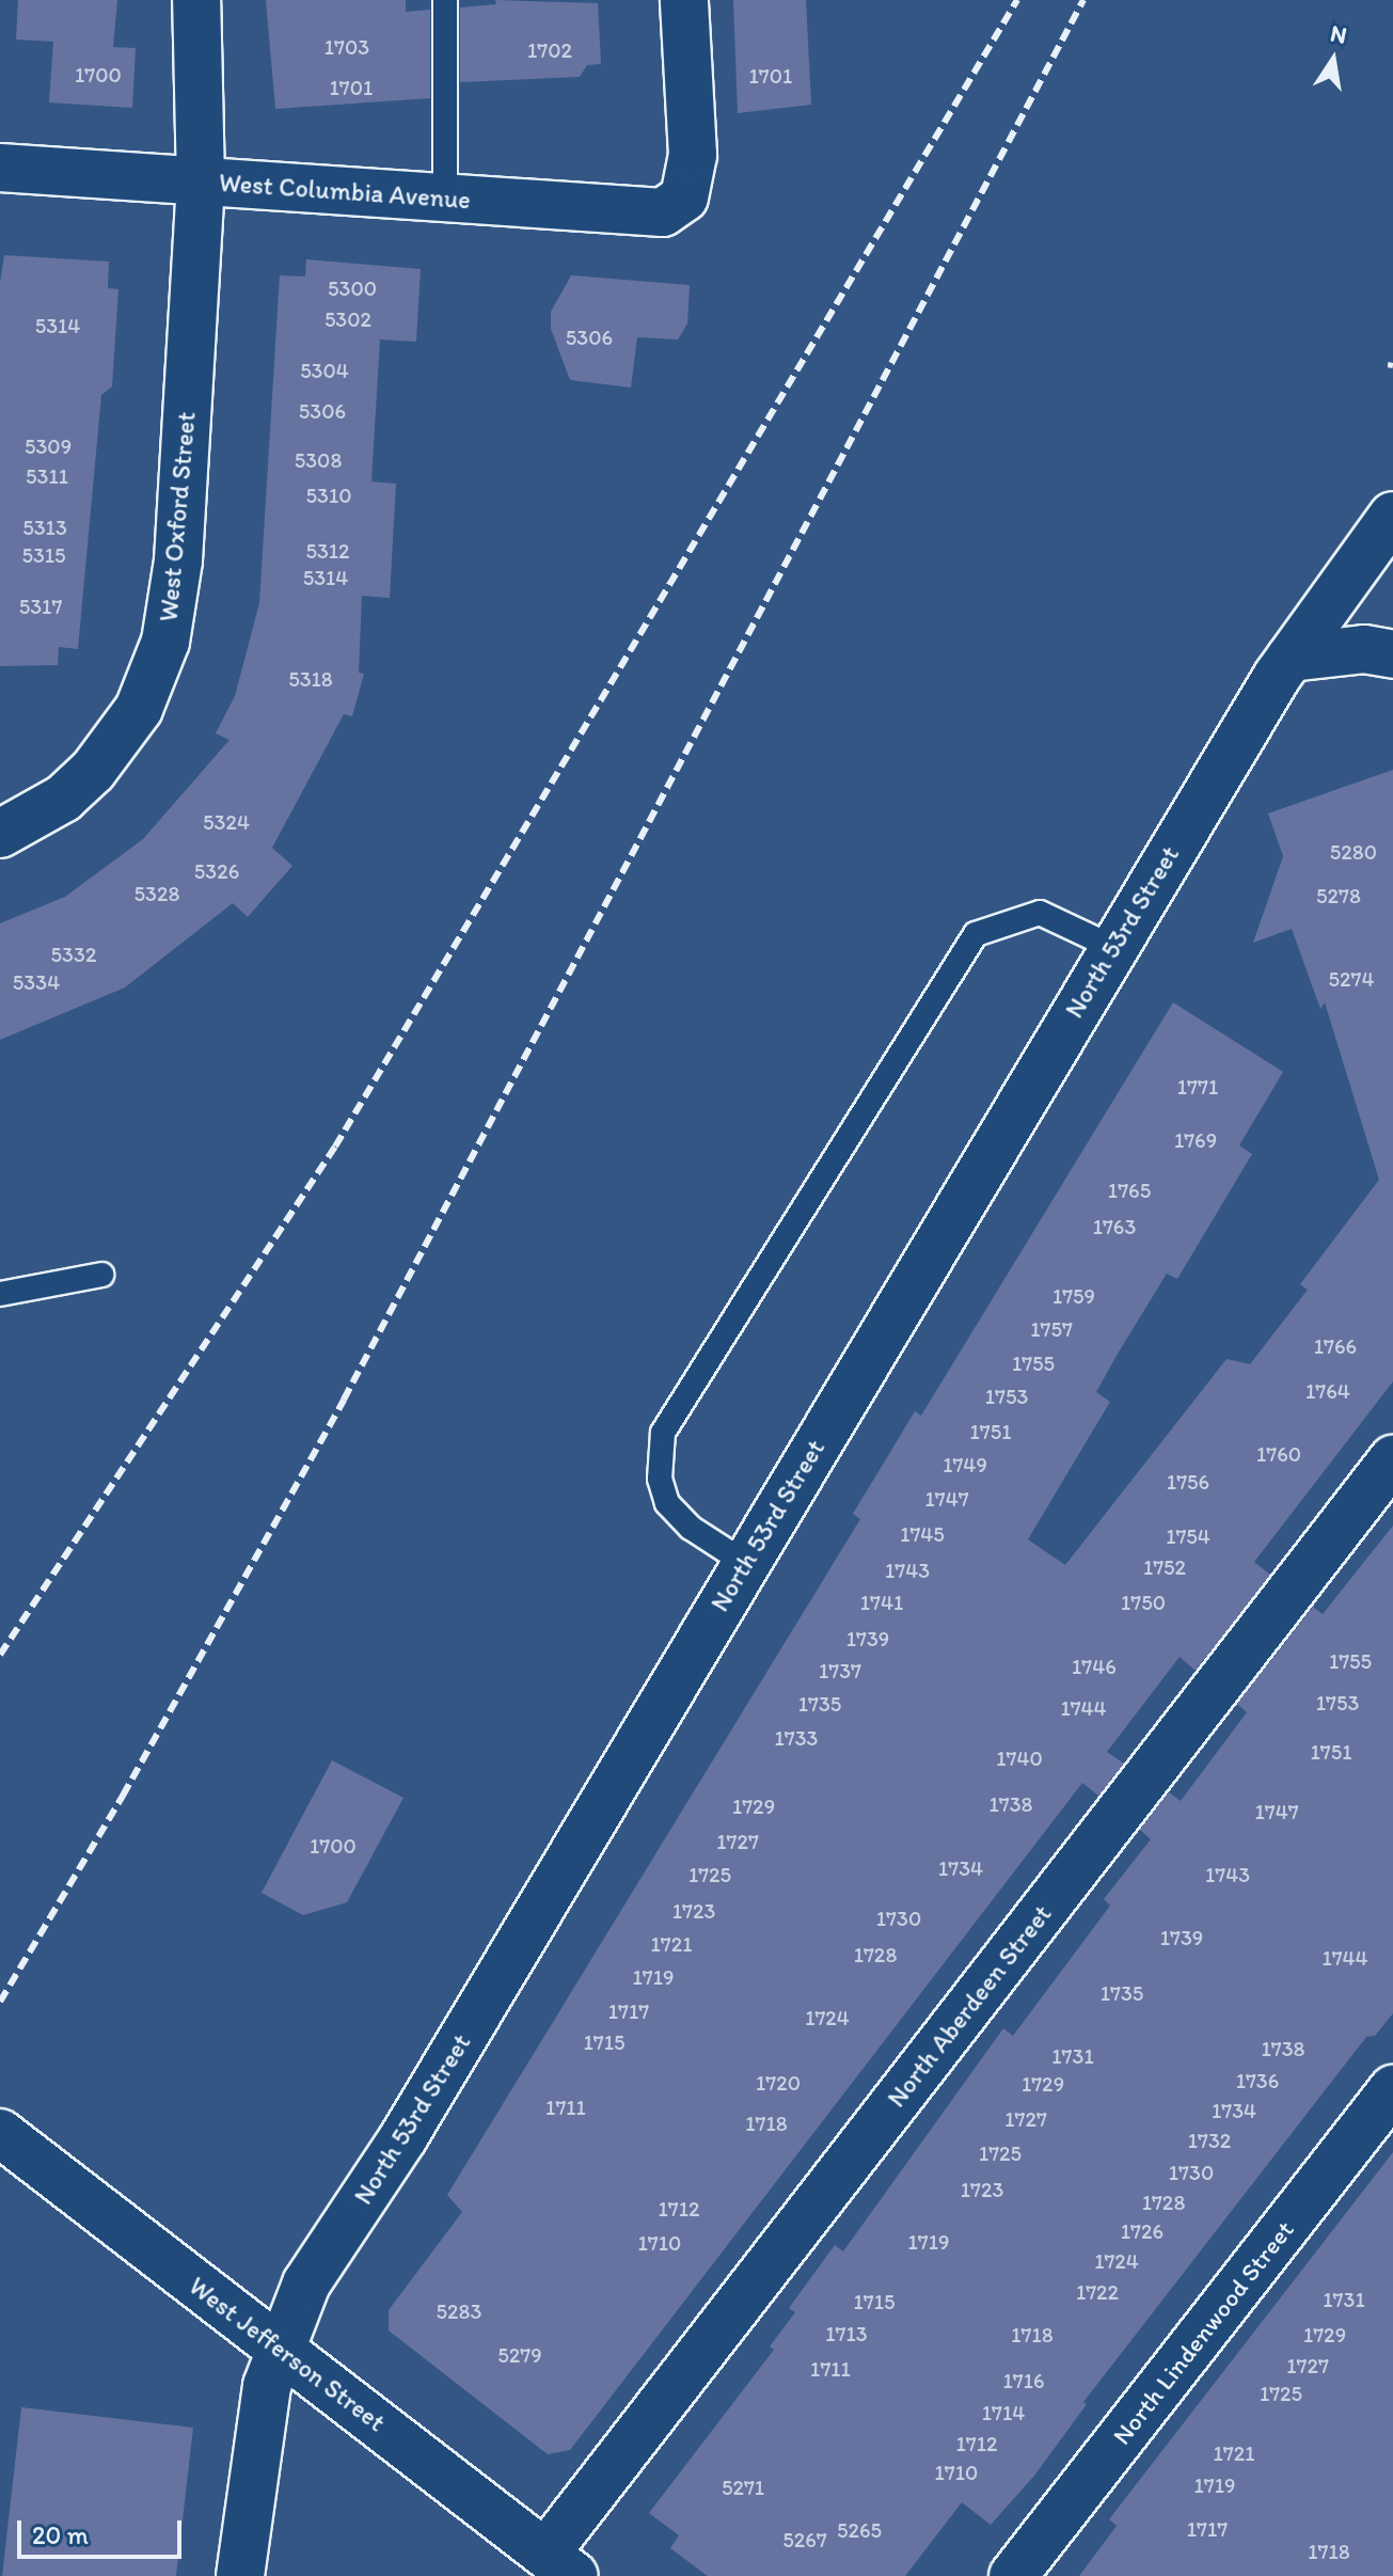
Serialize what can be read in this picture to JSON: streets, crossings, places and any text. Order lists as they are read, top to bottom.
{
  "streets": {
    "street": [
      "West Columbia Avenue",
      "West Oxford Street",
      "North 53rd Street",
      "North Aberdeen Street",
      "North Lindenwood Street",
      "West Jefferson Street"
    ]
  },
  "crossings": [
    ["West Columbia Avenue", "West Oxford Street"],
    ["North 53rd Street", "West Jefferson Street"],
    ["North Aberdeen Street", "West Jefferson Street"]
  ],
  "house_numbers": [
    "1703",
    "1702",
    "1700",
    "1701",
    "1701",
    "5300",
    "5302",
    "5314",
    "5306",
    "5304",
    "5306",
    "5309",
    "5308",
    "5311",
    "5310",
    "5313",
    "5312",
    "5315",
    "5314",
    "5317",
    "5318",
    "5324",
    "5280",
    "5326",
    "5328",
    "5278",
    "5332",
    "5274",
    "5334",
    "1771",
    "1769",
    "1765",
    "1763",
    "1759",
    "1757",
    "1766",
    "1755",
    "1764",
    "1753",
    "1751",
    "1760",
    "1749",
    "1756",
    "1747",
    "1745",
    "1754",
    "1752",
    "1743",
    "1741",
    "1750",
    "1739",
    "1755",
    "1746",
    "1737",
    "1753",
    "1735",
    "1744",
    "1733",
    "1751",
    "1740",
    "1738",
    "1729",
    "1747",
    "1727",
    "1700",
    "1734",
    "1725",
    "1743",
    "1723",
    "1730",
    "1739",
    "1721",
    "1728",
    "1744",
    "1719",
    "1735",
    "1717",
    "1724",
    "1715",
    "1738",
    "1731",
    "1736",
    "1720",
    "1729",
    "1711",
    "1734",
    "1727",
    "1718",
    "1732",
    "1725",
    "1730",
    "1723",
    "1728",
    "1712",
    "1726",
    "1719",
    "1710",
    "1724",
    "1722",
    "1731",
    "1715",
    "5283",
    "1713",
    "1718",
    "1729",
    "5279",
    "1727",
    "1711",
    "1716",
    "1725",
    "1714",
    "1712",
    "1721",
    "1710",
    "1719",
    "5271",
    "1717",
    "5265",
    "5267",
    "1718"
  ],
  "scale_bar": "20 m",
  "north": "top"
}
